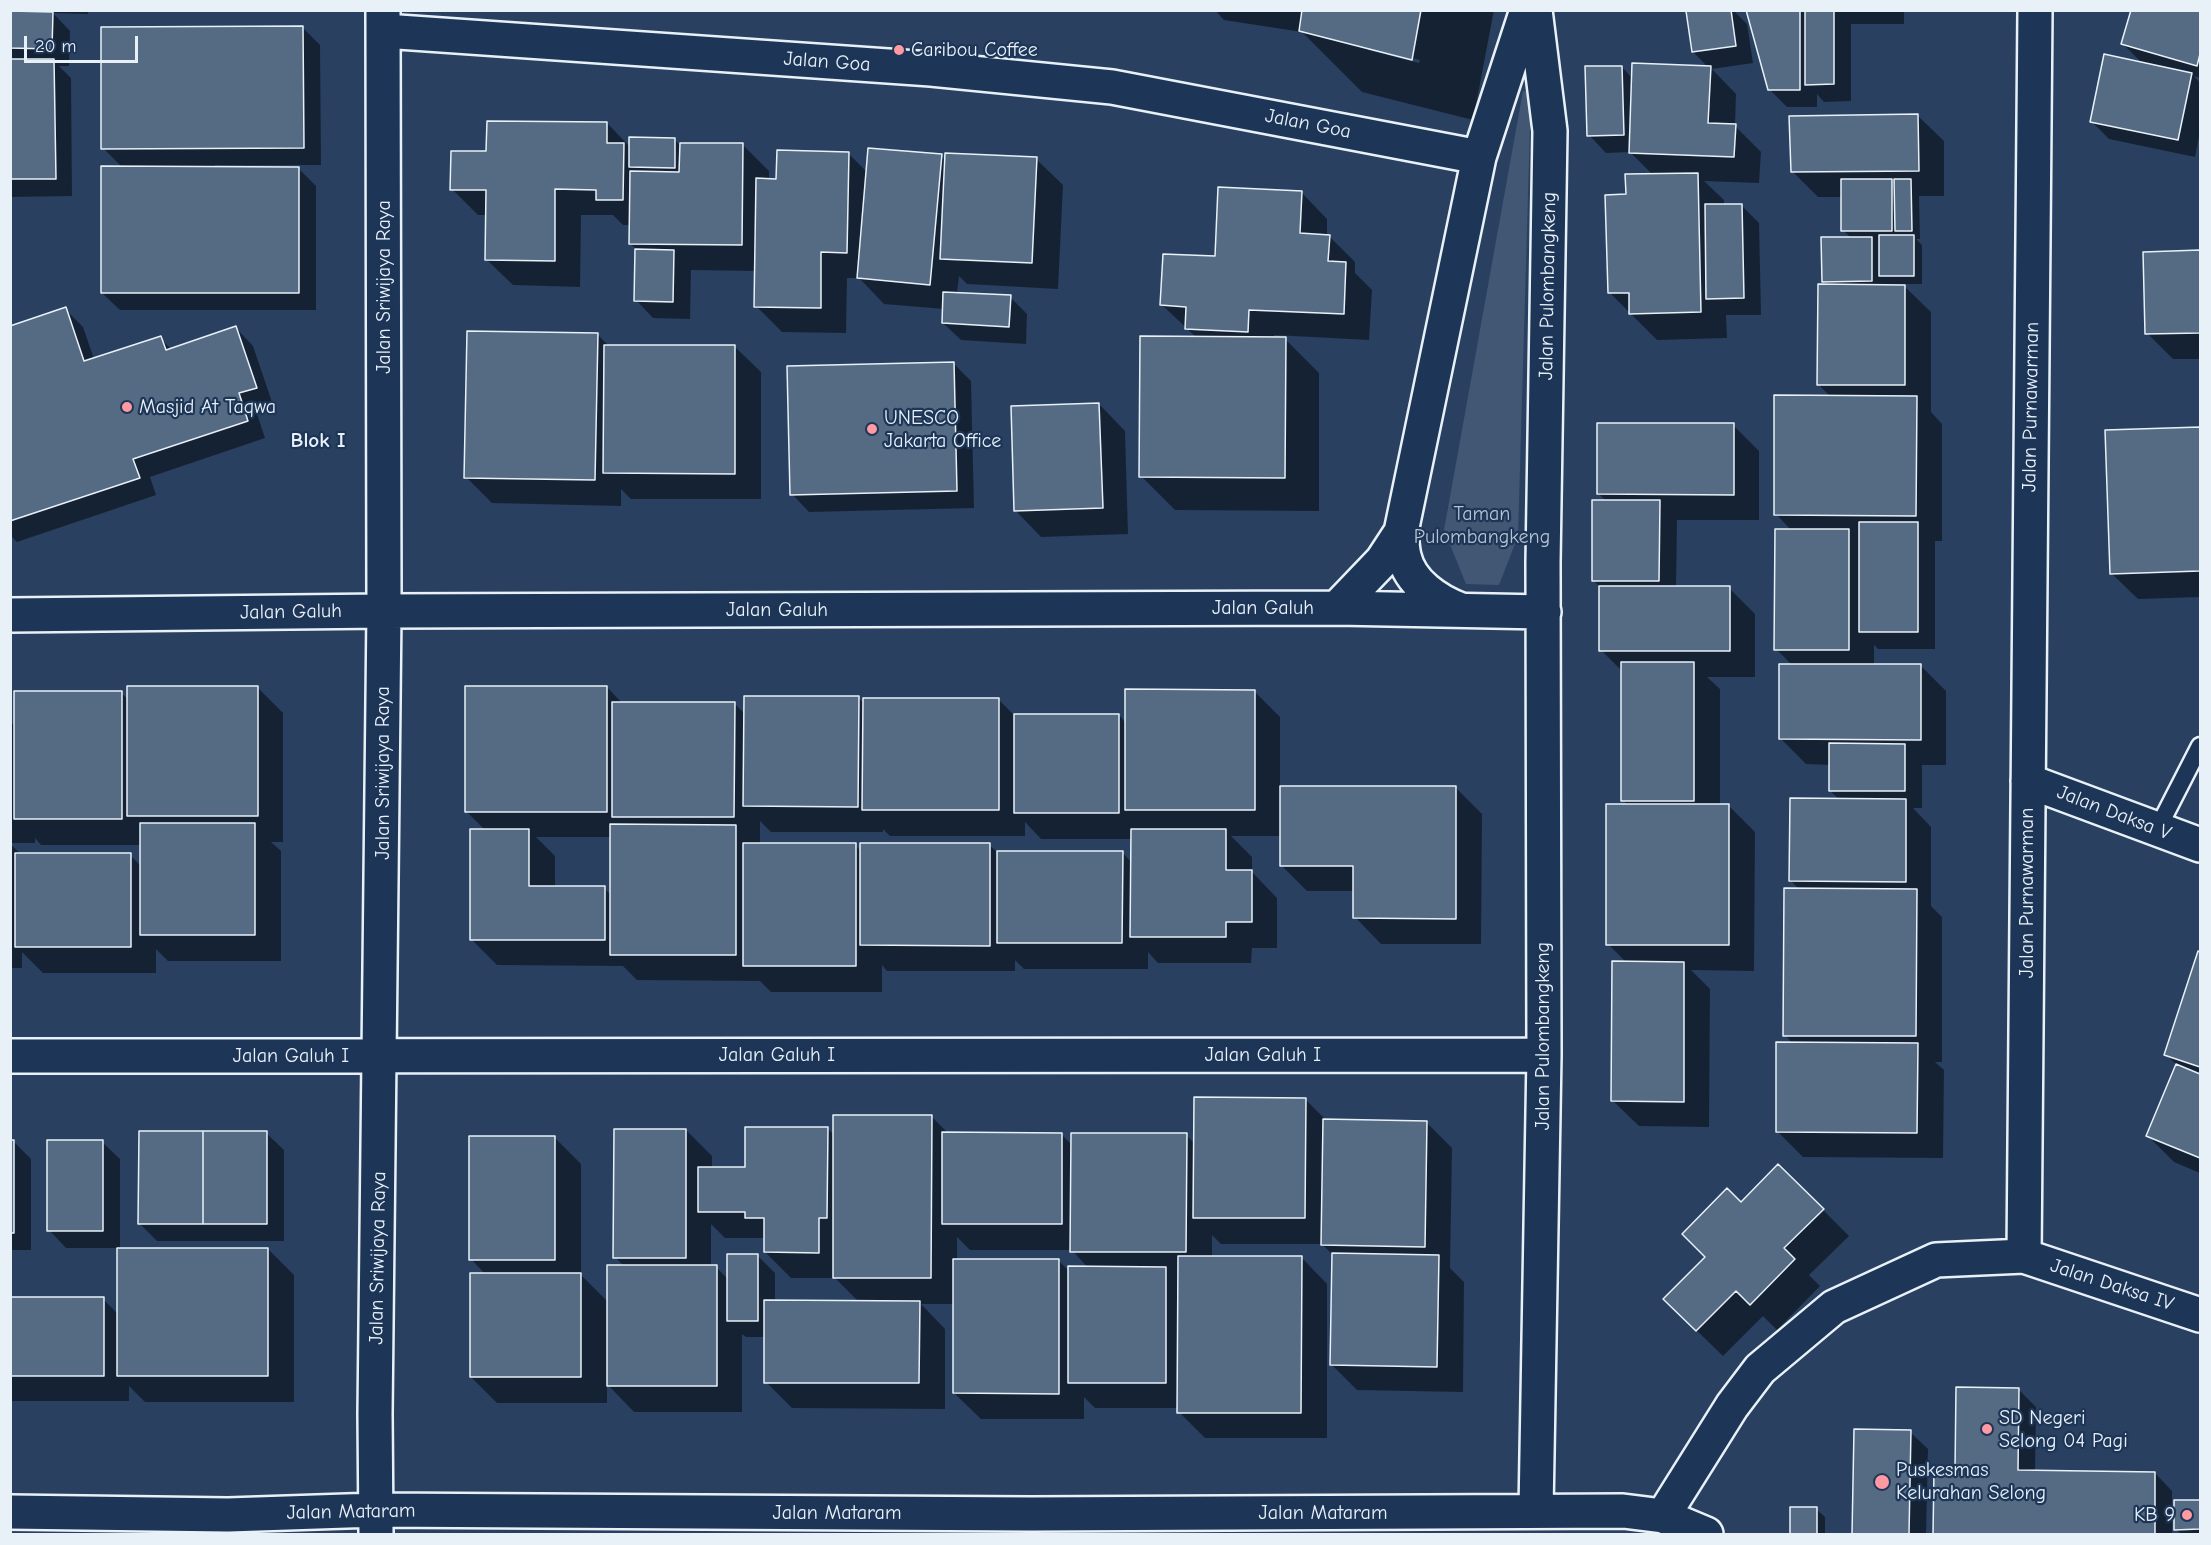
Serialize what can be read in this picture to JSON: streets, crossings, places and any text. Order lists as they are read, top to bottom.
{
  "streets": {
    "street": [
      "Jalan Goa",
      "Jalan Pulombangkeng",
      "Jalan Sriwijaya Raya",
      "Jalan Purnawarman",
      "Jalan Galuh",
      "Jalan Daksa V",
      "Jalan Galuh I",
      "Jalan Daksa IV",
      "Jalan Mataram"
    ]
  },
  "crossings": [
    ["Jalan Goa", "Jalan Sriwijaya Raya"],
    ["Jalan Pulombangkeng", "Jalan Galuh"],
    ["Jalan Pulombangkeng", "Jalan Galuh I"],
    ["Jalan Pulombangkeng", "Jalan Mataram"],
    ["Jalan Sriwijaya Raya", "Jalan Galuh"],
    ["Jalan Sriwijaya Raya", "Jalan Galuh I"],
    ["Jalan Sriwijaya Raya", "Jalan Mataram"],
    ["Jalan Purnawarman", "Jalan Daksa V"],
    ["Jalan Purnawarman", "Jalan Daksa IV"]
  ],
  "districts": ["Blok I"],
  "parks": ["Taman Pulombangkeng"],
  "places": [
    "Caribou Coffee",
    "Masjid At Taqwa",
    "UNESCO Jakarta Office",
    "SD Negeri Selong 04 Pagi",
    "Puskesmas Kelurahan Selong",
    "KB 9"
  ],
  "scale_bar": "20 m"
}
